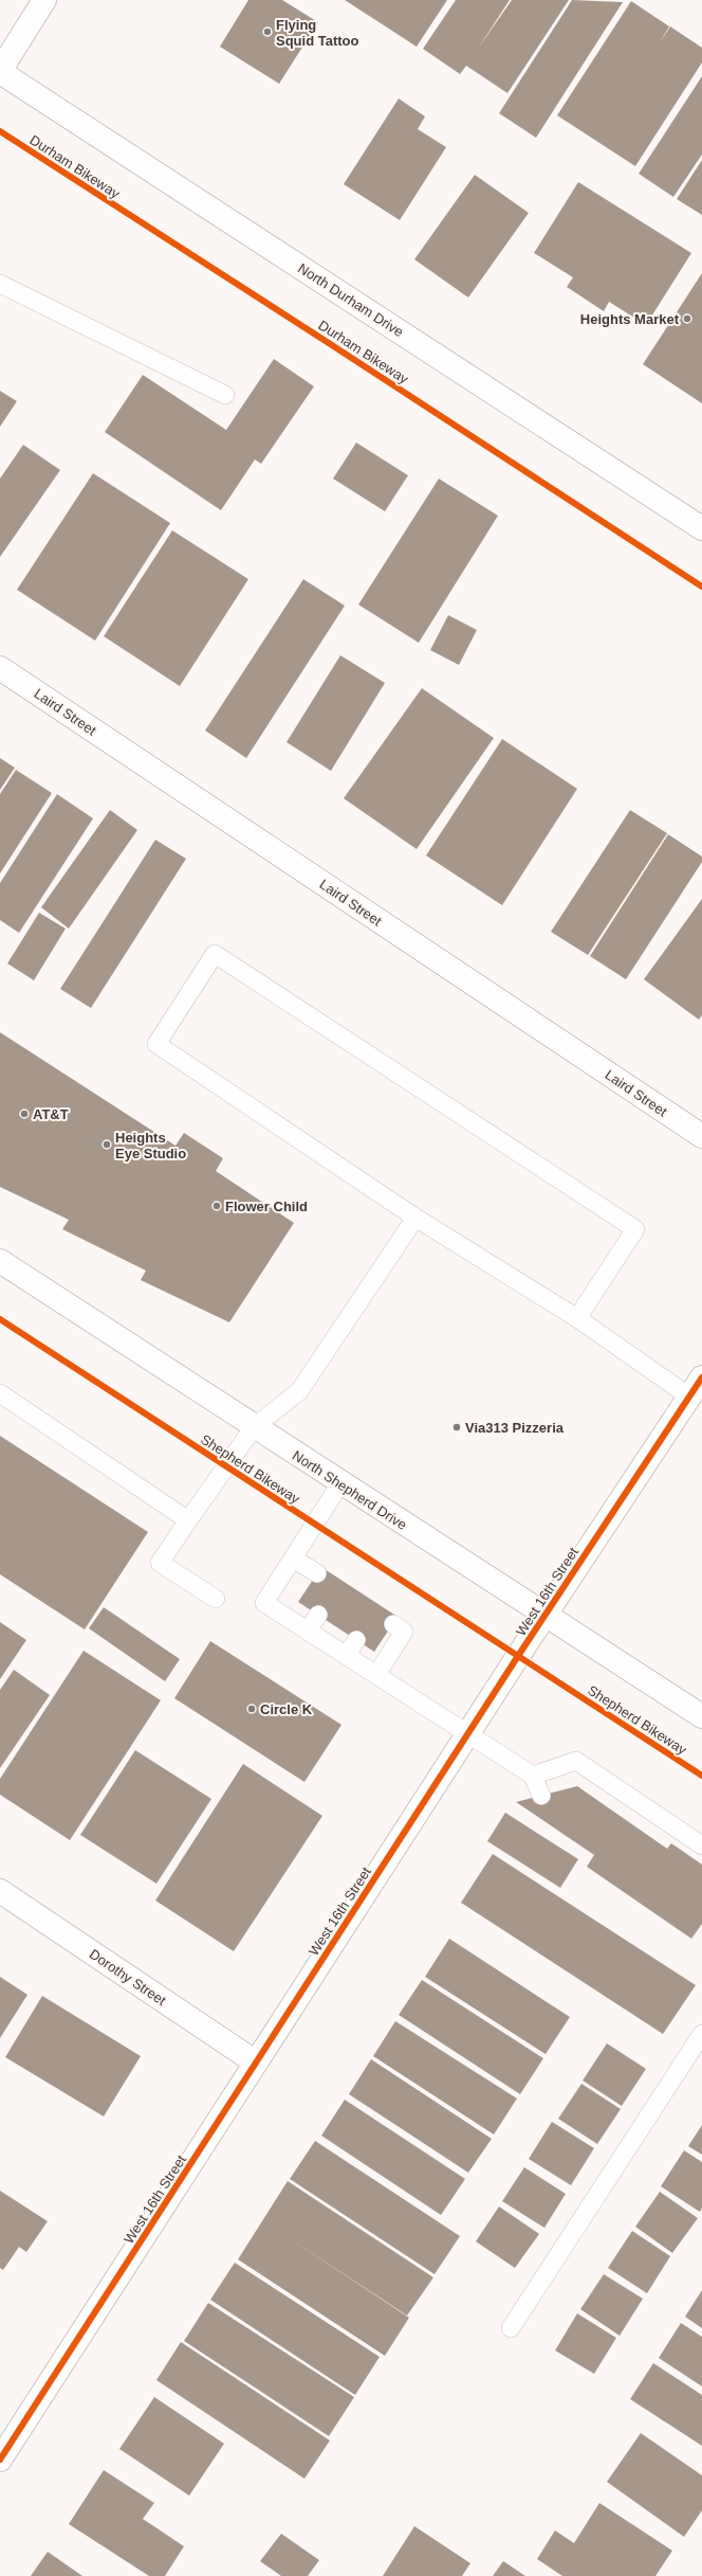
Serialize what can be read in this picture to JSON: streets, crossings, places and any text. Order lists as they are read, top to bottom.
{
  "streets": {
    "street": [
      "North Durham Drive",
      "Laird Street",
      "North Shepherd Drive",
      "West 16th Street",
      "Dorothy Street"
    ],
    "cycle path": ["Durham Bikeway", "Shepherd Bikeway"]
  },
  "crossings": [
    ["North Shepherd Drive", "West 16th Street"],
    ["West 16th Street", "Dorothy Street"]
  ],
  "places": [
    "Flying Squid Tattoo",
    "Heights Market",
    "AT&T",
    "Heights Eye Studio",
    "Flower Child",
    "Via313 Pizzeria",
    "Circle K"
  ]
}
